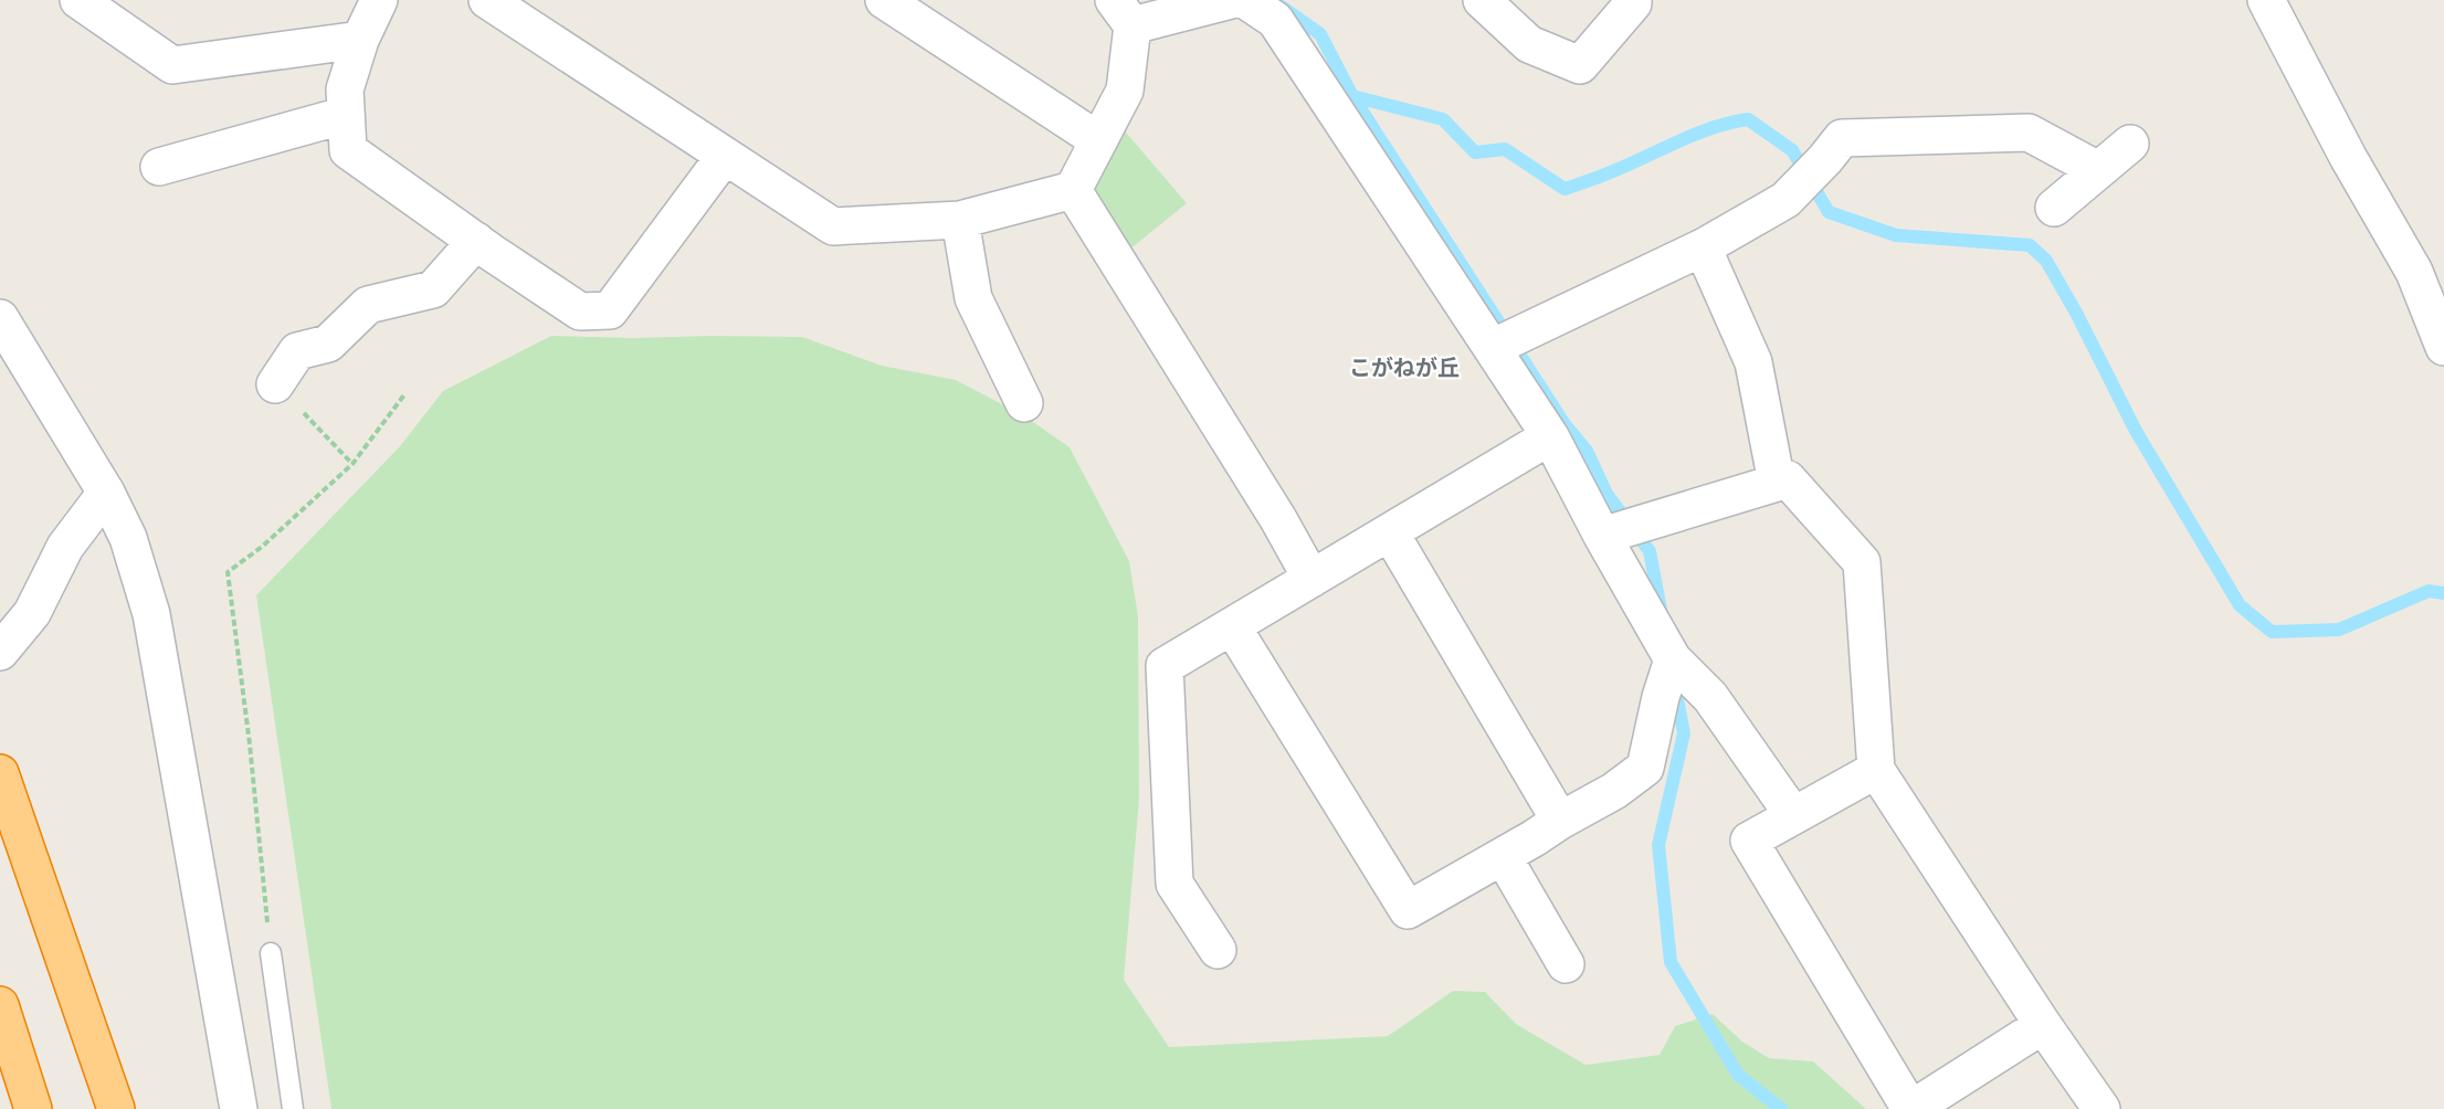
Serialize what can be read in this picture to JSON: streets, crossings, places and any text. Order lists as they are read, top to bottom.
{
  "districts": ["こがねが丘"]
}
